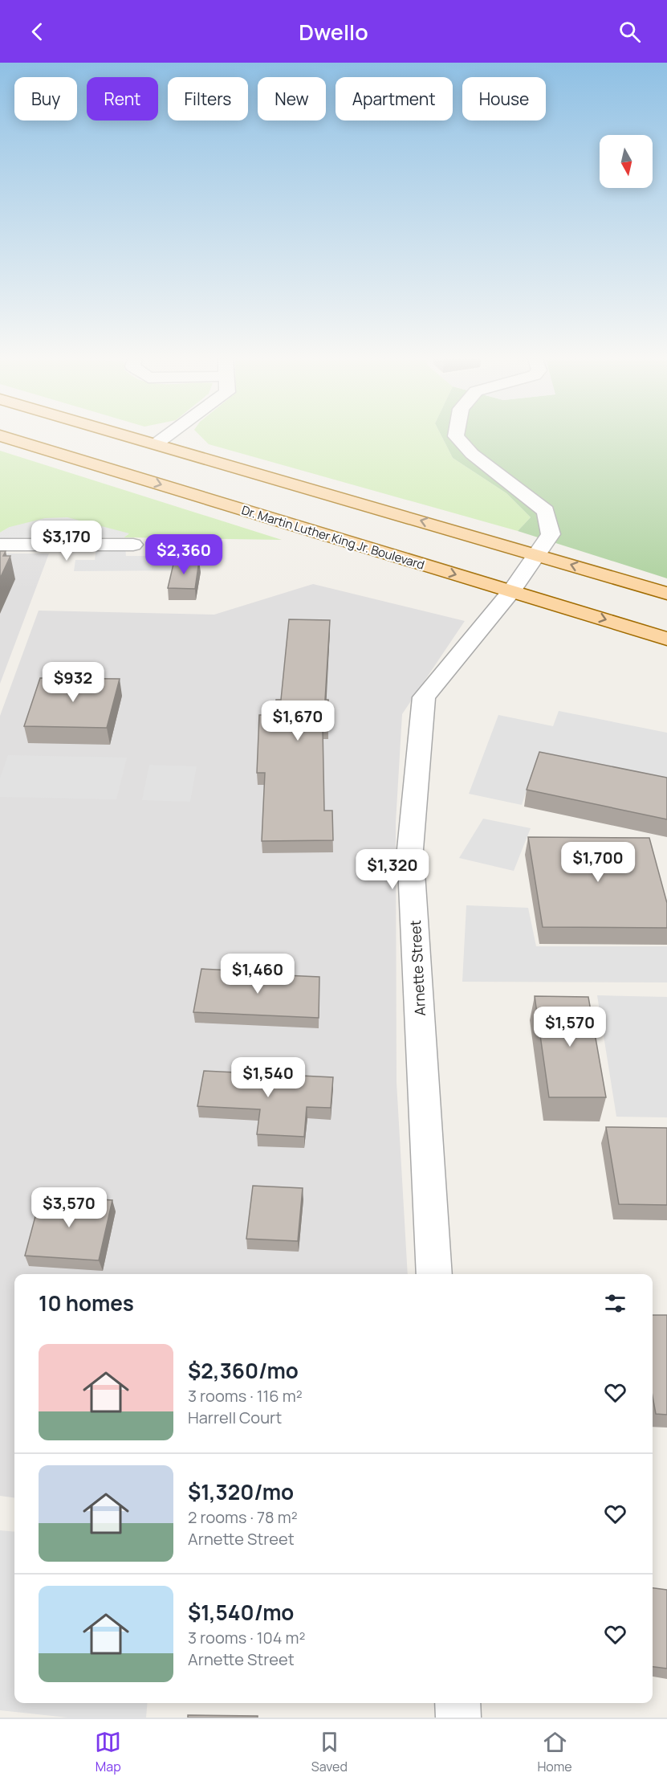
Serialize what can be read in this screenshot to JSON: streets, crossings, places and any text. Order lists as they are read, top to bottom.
{
  "streets": {
    "main road": ["Dr. Martin Luther King Jr. Boulevard"],
    "street": ["Arnette Street"]
  },
  "crossings": [
    ["Dr. Martin Luther King Jr. Boulevard", "Arnette Street"]
  ],
  "north": "bottom",
  "page": {
    "header": "Dwello",
    "chip": [
      "Buy",
      "Rent",
      "Filters",
      "New",
      "Apartment",
      "House"
    ],
    "price": [
      "$3,170",
      "$2,360",
      "$932",
      "$1,670",
      "$1,700",
      "$1,320",
      "$1,460",
      "$1,570",
      "$1,540",
      "$3,570"
    ],
    "heading": "10 homes",
    "list": [
      {
        "name": "$2,360/mo",
        "note": "3 rooms · 116 m² · Harrell Court"
      },
      {
        "name": "$1,320/mo",
        "note": "2 rooms · 78 m² · Arnette Street"
      },
      {
        "name": "$1,540/mo",
        "note": "3 rooms · 104 m² · Arnette Street"
      }
    ],
    "tabs": ["Map", "Saved", "Home"]
  }
}
